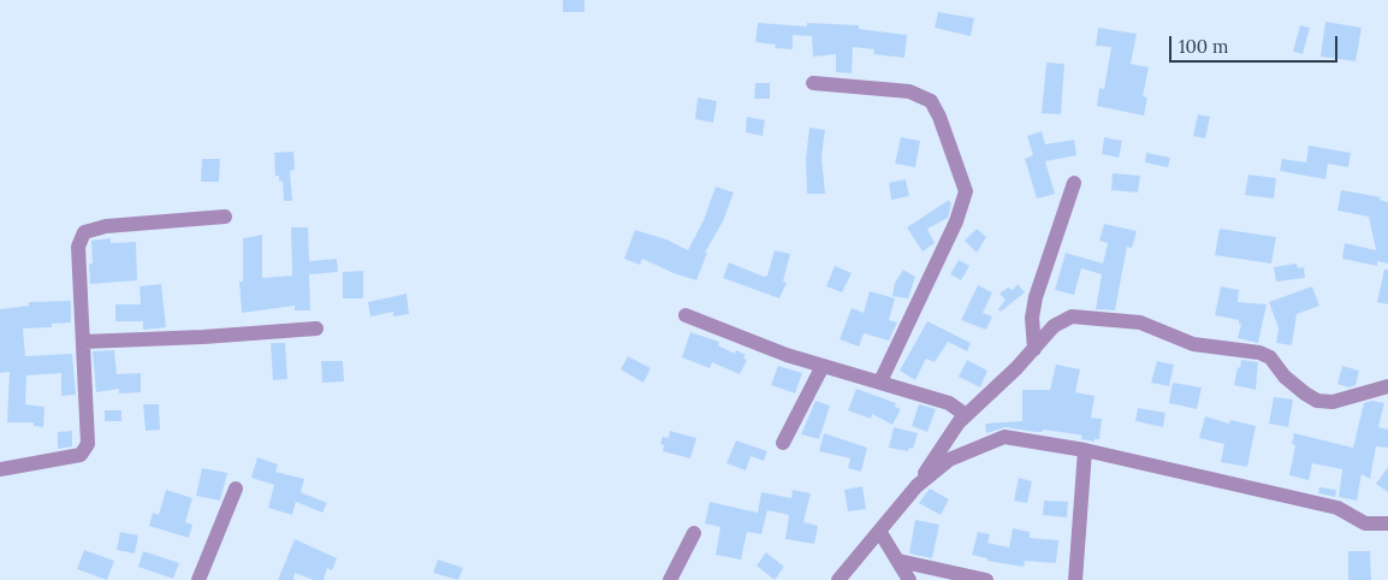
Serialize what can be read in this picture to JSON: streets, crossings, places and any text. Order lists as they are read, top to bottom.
{
  "scale_bar": "100 m"
}
